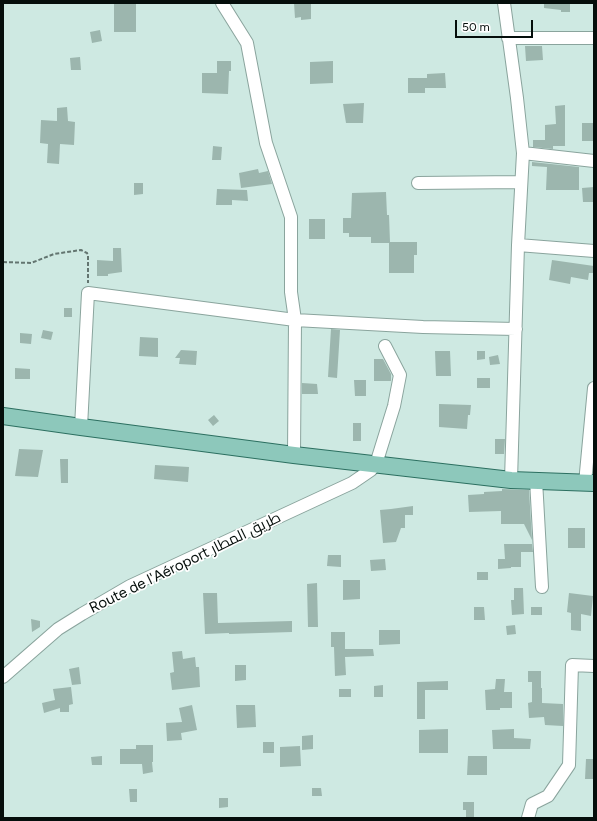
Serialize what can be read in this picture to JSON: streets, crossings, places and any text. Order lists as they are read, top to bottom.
{
  "streets": {
    "street": ["Route de l'Aéroport طريق المطار"]
  },
  "scale_bar": "50 m"
}
